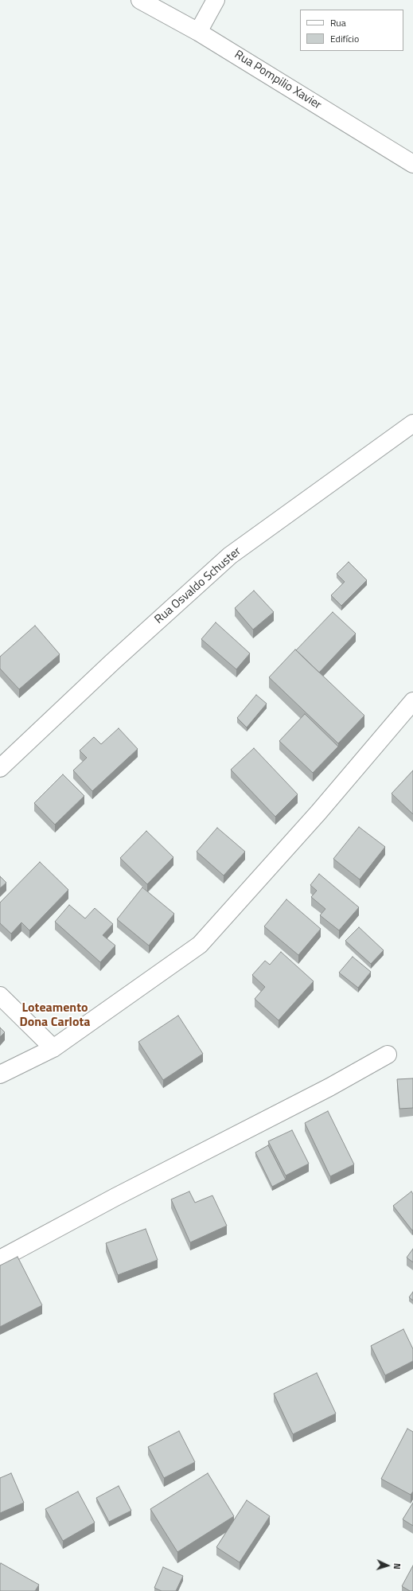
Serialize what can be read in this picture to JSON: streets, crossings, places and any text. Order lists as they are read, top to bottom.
{
  "streets": {
    "street": ["Rua Pompilio Xavier", "Rua Osvaldo Schuster"]
  },
  "districts": ["Loteamento Dona Carlota"],
  "legend": ["Rua", "Edifício"],
  "north": "right"
}
